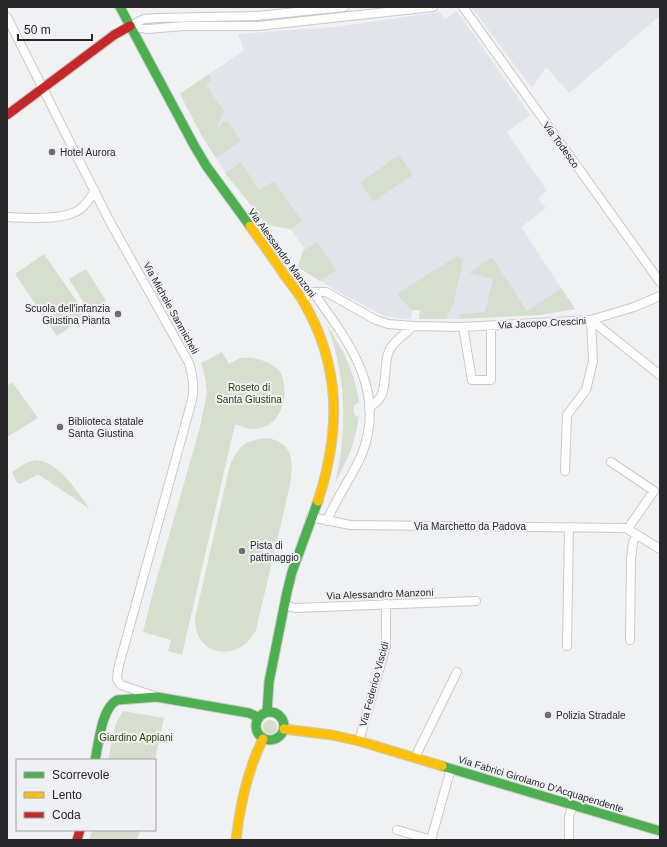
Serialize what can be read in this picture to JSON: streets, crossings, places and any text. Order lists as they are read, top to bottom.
{
  "streets": {
    "main road": ["Via Alessandro Manzoni", "Via Fabrici Girolamo D'Acquapendente"],
    "street": [
      "Via Todesco",
      "Via Michele Sanmicheli",
      "Via Jacopo Crescini",
      "Via Marchetto da Padova",
      "Via Federico Viscidi"
    ]
  },
  "crossings": [
    ["Via Alessandro Manzoni", "Via Jacopo Crescini"],
    ["Via Alessandro Manzoni", "Via Marchetto da Padova"],
    ["Via Alessandro Manzoni", "Via Federico Viscidi"],
    ["Via Alessandro Manzoni", "Via Fabrici Girolamo D'Acquapendente"],
    ["Via Federico Viscidi", "Via Fabrici Girolamo D'Acquapendente"]
  ],
  "parks": ["Roseto di Santa Giustina", "Giardino Appiani"],
  "places": [
    "Hotel Aurora",
    "Scuola dell'infanzia Giustina Pianta",
    "Biblioteca statale Santa Giustina",
    "Pista di pattinaggio",
    "Polizia Stradale"
  ],
  "legend": ["Scorrevole", "Lento", "Coda"],
  "scale_bar": "50 m"
}
